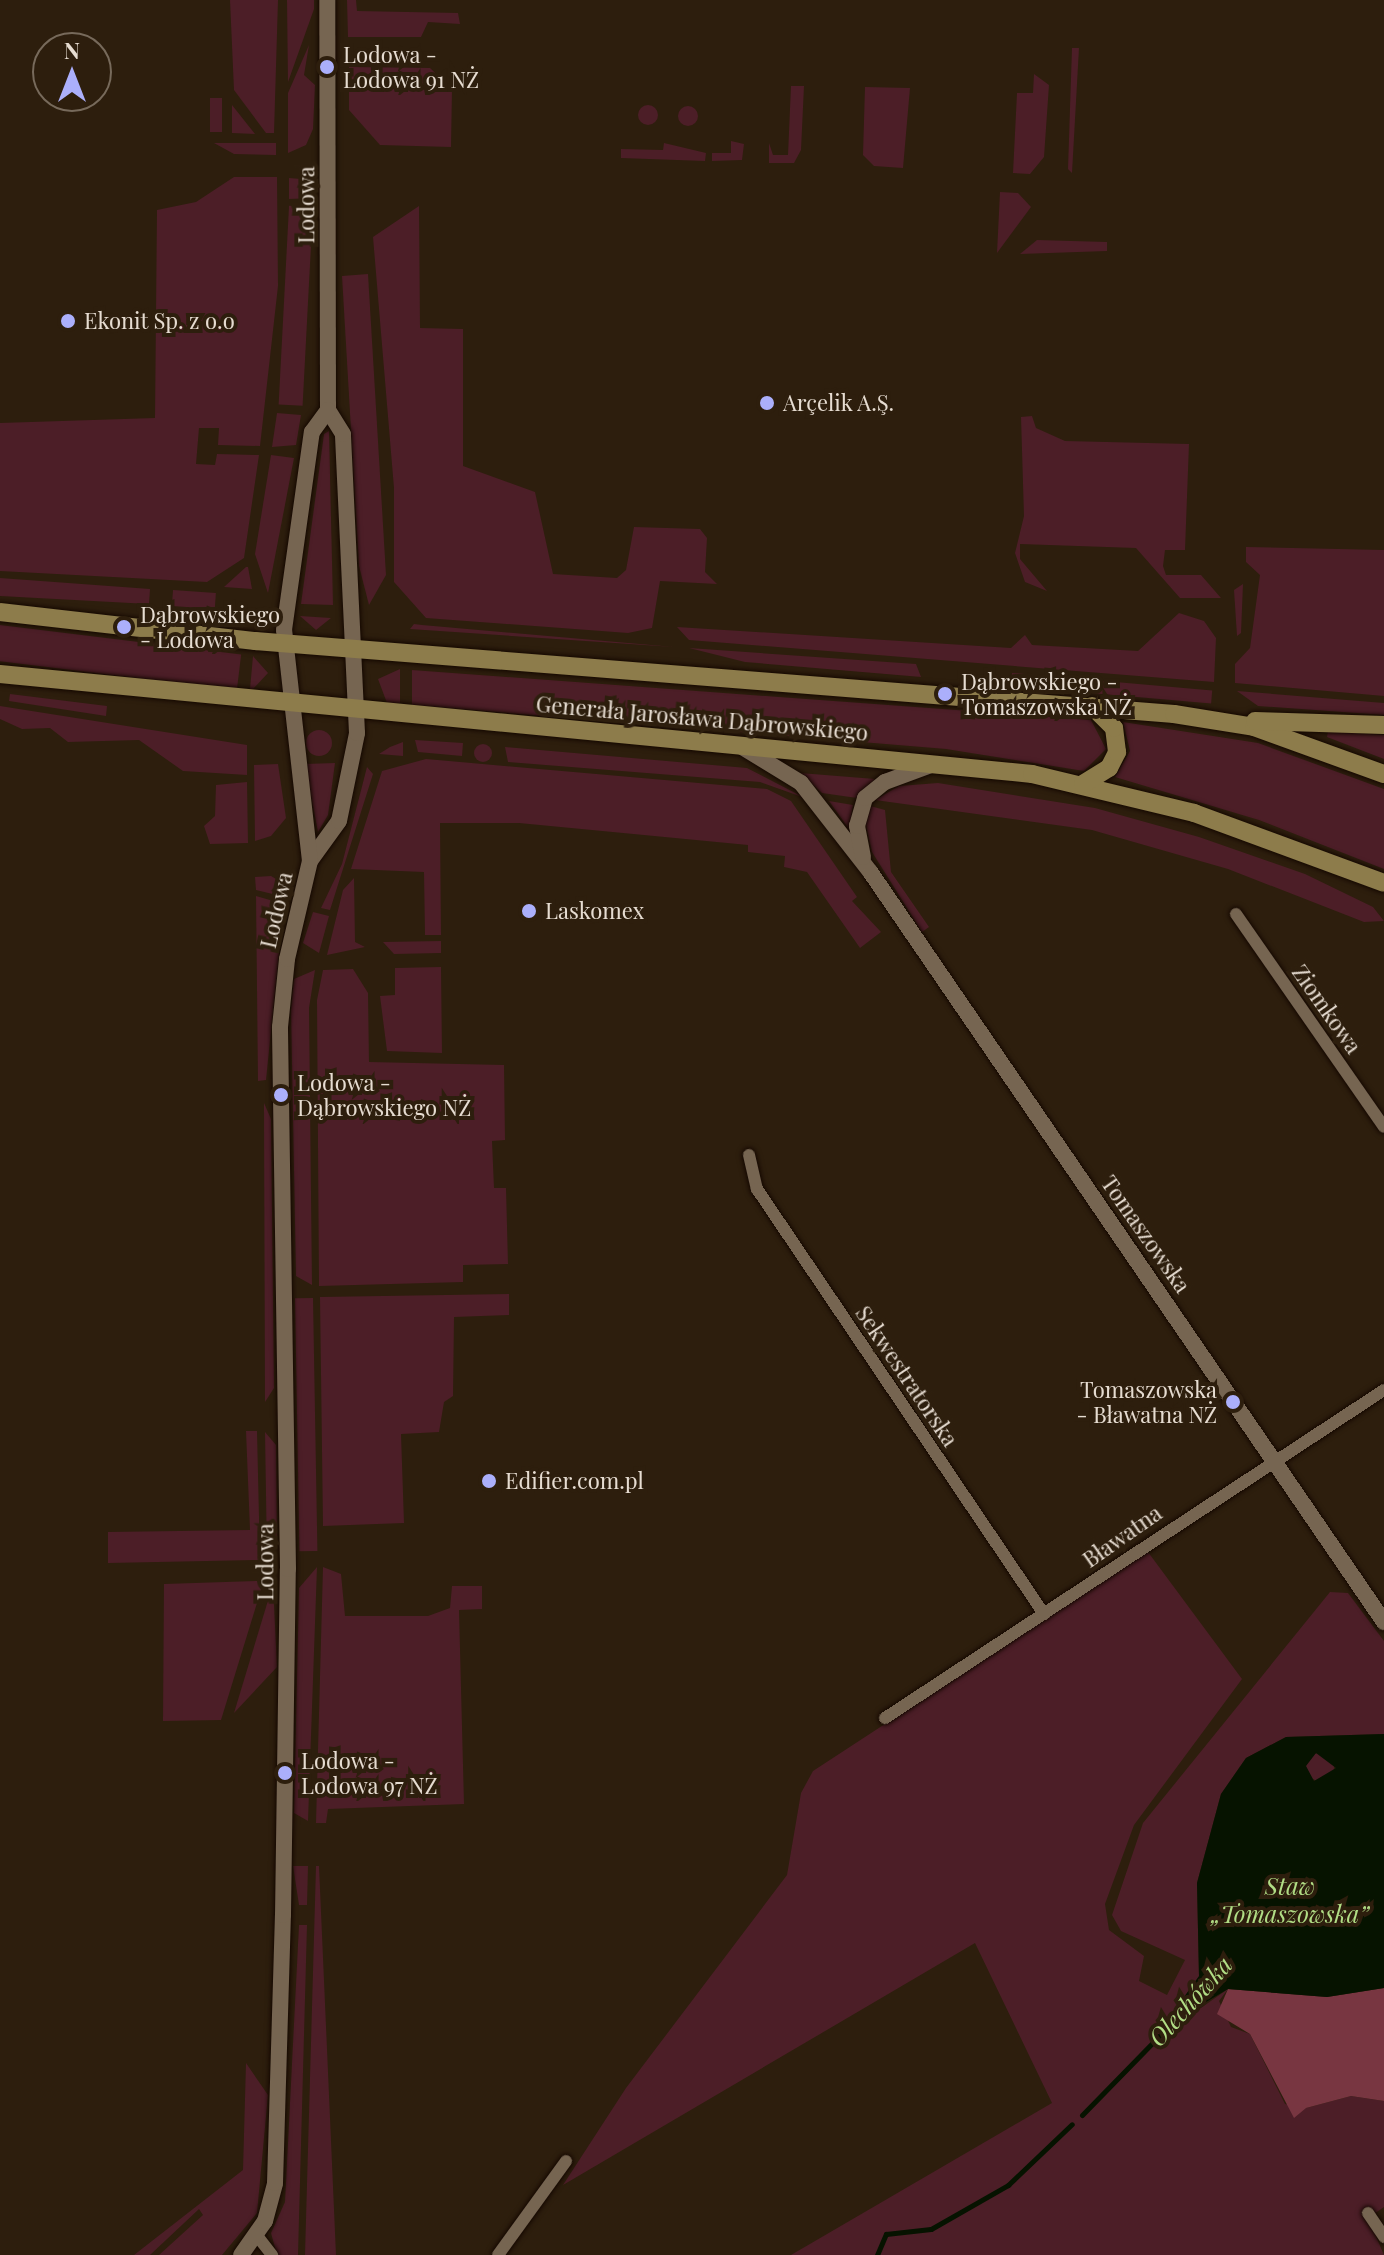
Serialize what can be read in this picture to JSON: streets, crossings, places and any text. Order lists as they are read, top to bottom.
{
  "streets": {
    "main road": ["Generała Jarosława Dąbrowskiego"],
    "street": [
      "Lodowa",
      "Ziomkowa",
      "Tomaszowska",
      "Sekwestratorska",
      "Bławatna"
    ]
  },
  "crossings": [
    ["Lodowa", "Generała Jarosława Dąbrowskiego"],
    ["Generała Jarosława Dąbrowskiego", "Tomaszowska"],
    ["Tomaszowska", "Bławatna"],
    ["Sekwestratorska", "Bławatna"]
  ],
  "water": ["Staw „Tomaszowska”", "Olechówka"],
  "places": [
    "Lodowa - Lodowa 91 NŻ",
    "Ekonit Sp. z o.o",
    "Arçelik A.Ş.",
    "Dąbrowskiego - Lodowa",
    "Dąbrowskiego - Tomaszowska NŻ",
    "Laskomex",
    "Lodowa - Dąbrowskiego NŻ",
    "Tomaszowska - Bławatna NŻ",
    "Edifier.com.pl",
    "Lodowa - Lodowa 97 NŻ"
  ],
  "north": "top"
}
